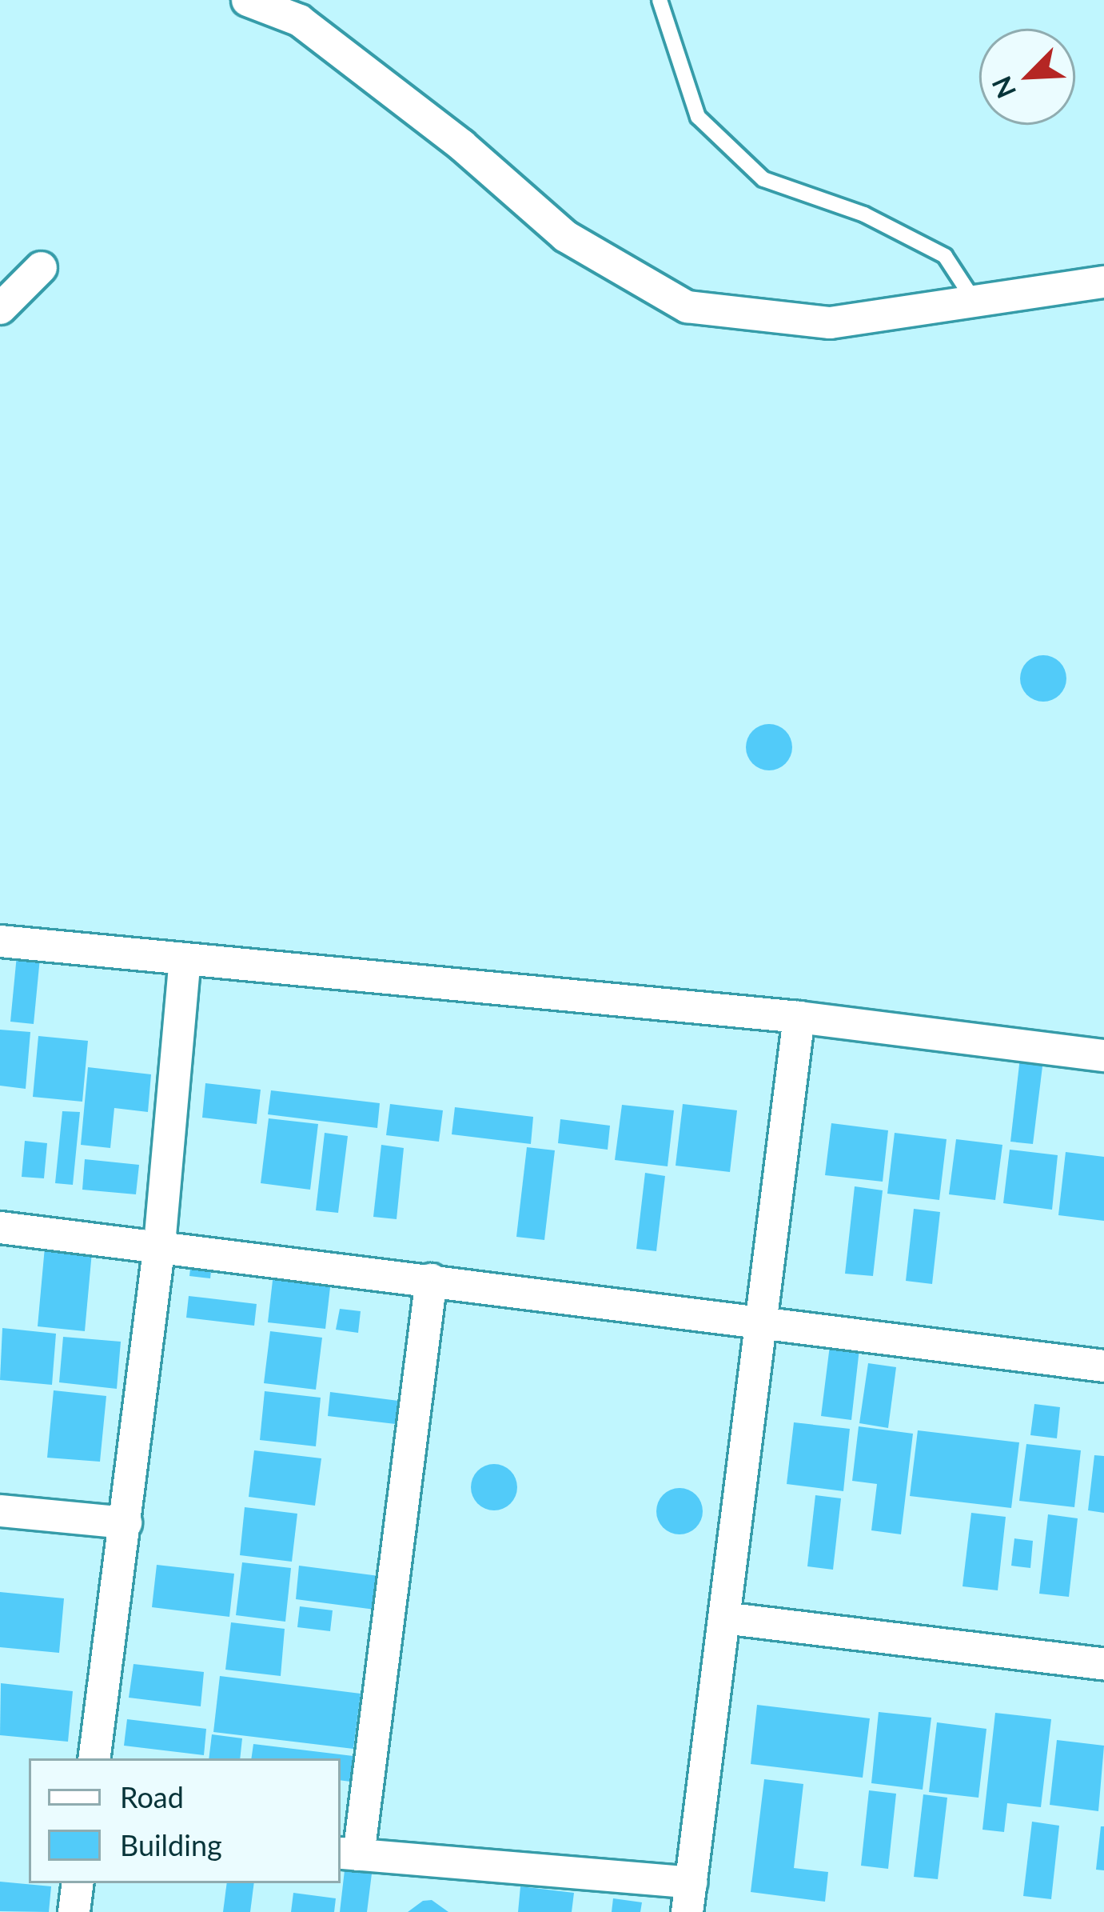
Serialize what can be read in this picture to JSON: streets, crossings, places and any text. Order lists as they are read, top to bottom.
{
  "legend": ["Road", "Building"],
  "north": "bottom left"
}
